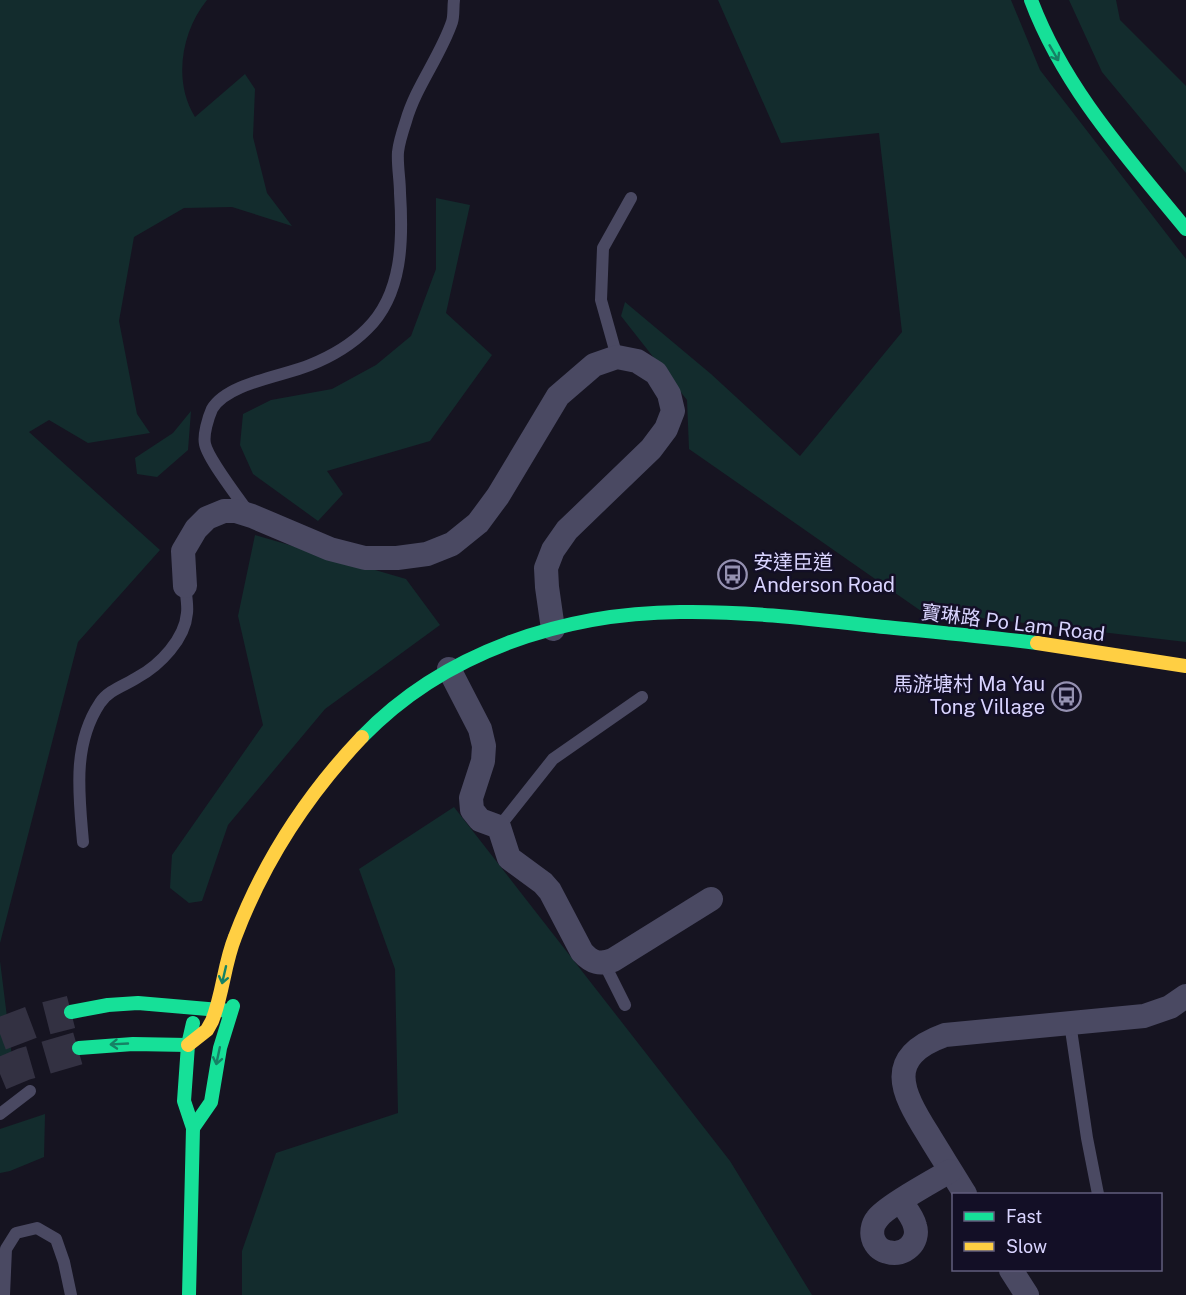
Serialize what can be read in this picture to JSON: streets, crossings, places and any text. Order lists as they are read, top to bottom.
{
  "streets": {
    "main road": ["寶琳路 Po Lam Road"]
  },
  "places": {
    "bus stop": ["安達臣道 Anderson Road", "馬游塘村 Ma Yau Tong Village"]
  },
  "legend": ["Fast", "Slow"]
}
